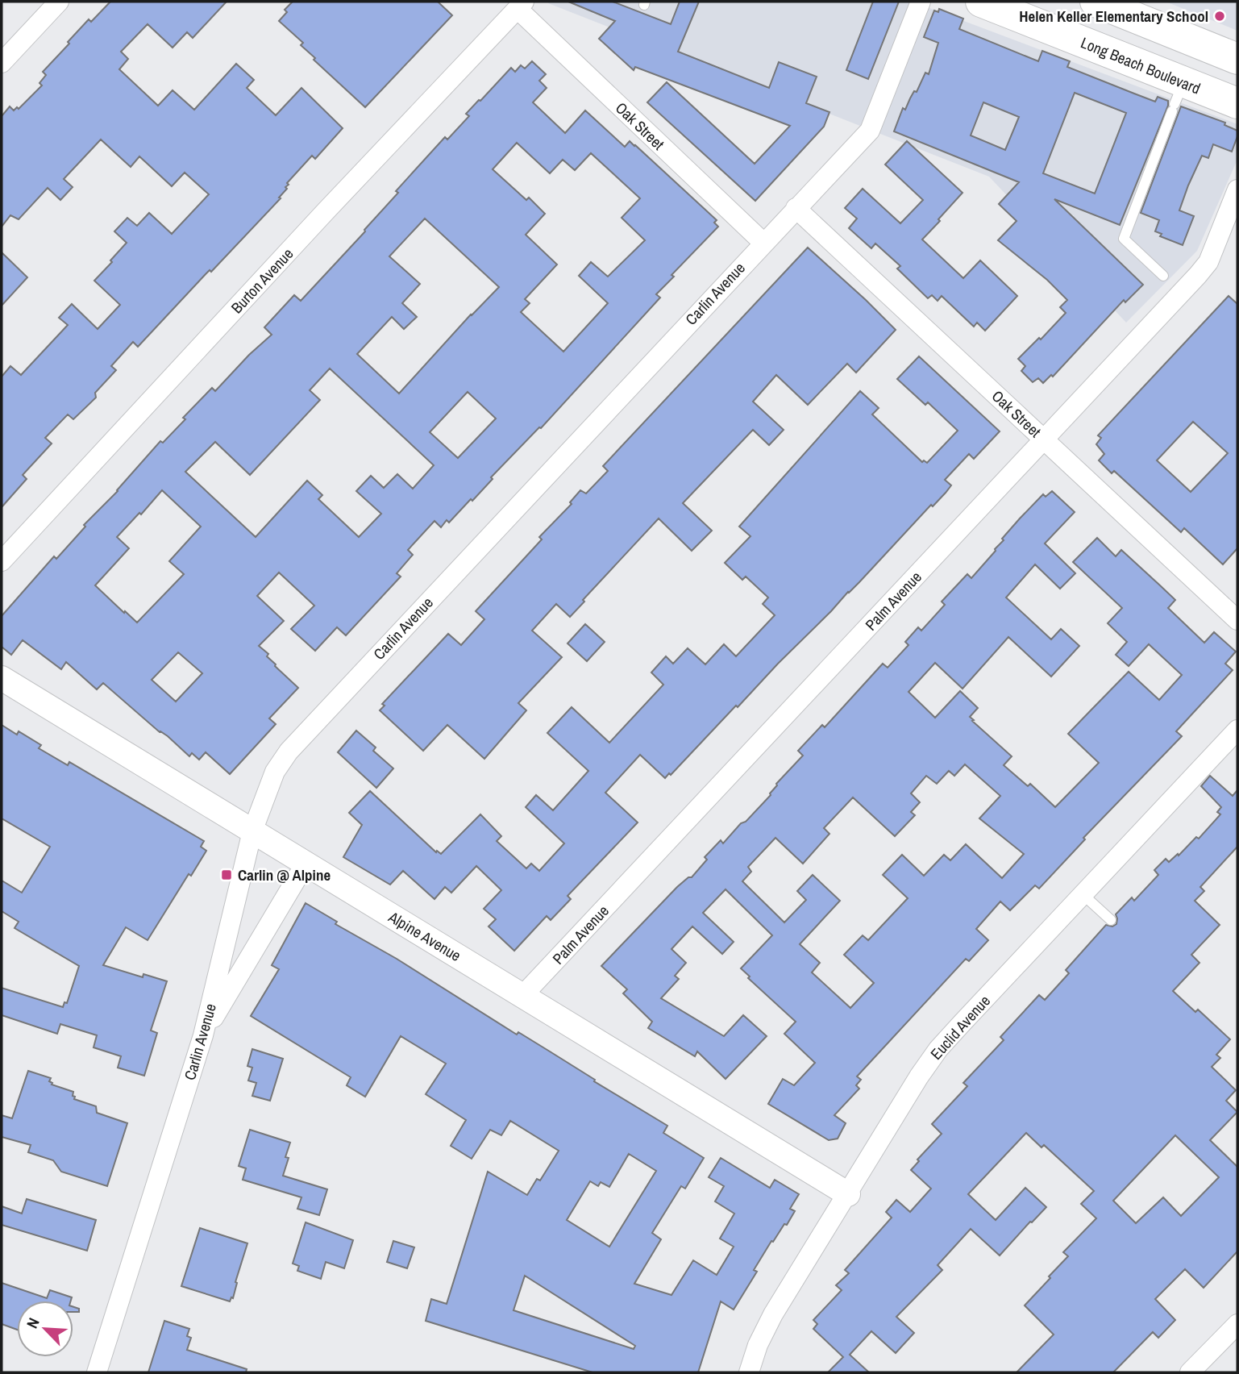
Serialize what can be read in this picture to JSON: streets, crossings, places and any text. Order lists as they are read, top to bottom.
{
  "streets": {
    "main road": ["Long Beach Boulevard"],
    "street": [
      "Oak Street",
      "Burton Avenue",
      "Carlin Avenue",
      "Palm Avenue",
      "Alpine Avenue",
      "Euclid Avenue"
    ]
  },
  "crossings": [
    ["Oak Street", "Burton Avenue"],
    ["Oak Street", "Carlin Avenue"],
    ["Oak Street", "Palm Avenue"],
    ["Carlin Avenue", "Alpine Avenue"],
    ["Palm Avenue", "Alpine Avenue"],
    ["Alpine Avenue", "Euclid Avenue"]
  ],
  "places": {
    "other": ["Helen Keller Elementary School"],
    "transit": ["Carlin @ Alpine"]
  },
  "north": "top left"
}
